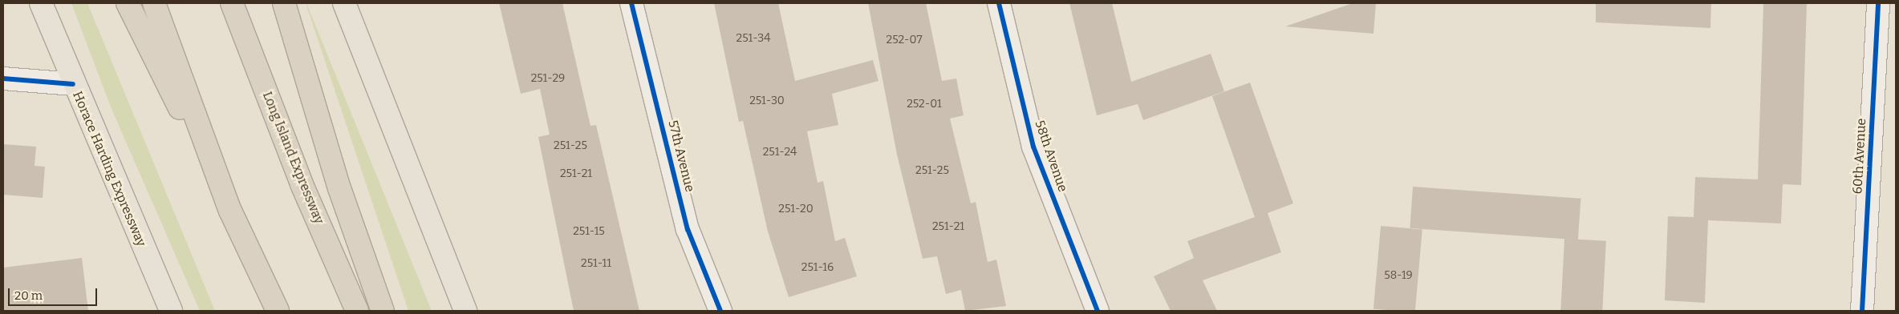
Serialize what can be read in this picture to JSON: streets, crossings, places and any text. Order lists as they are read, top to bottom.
{
  "streets": {
    "highway": ["Long Island Expressway"],
    "main road": ["Horace Harding Expressway"],
    "street": ["57th Avenue", "58th Avenue", "60th Avenue"]
  },
  "house_numbers": [
    "251-34",
    "252-07",
    "251-29",
    "251-30",
    "252-01",
    "251-25",
    "251-24",
    "251-25",
    "251-21",
    "251-20",
    "251-21",
    "251-15",
    "251-11",
    "251-16",
    "58-19"
  ],
  "scale_bar": "20 m"
}
